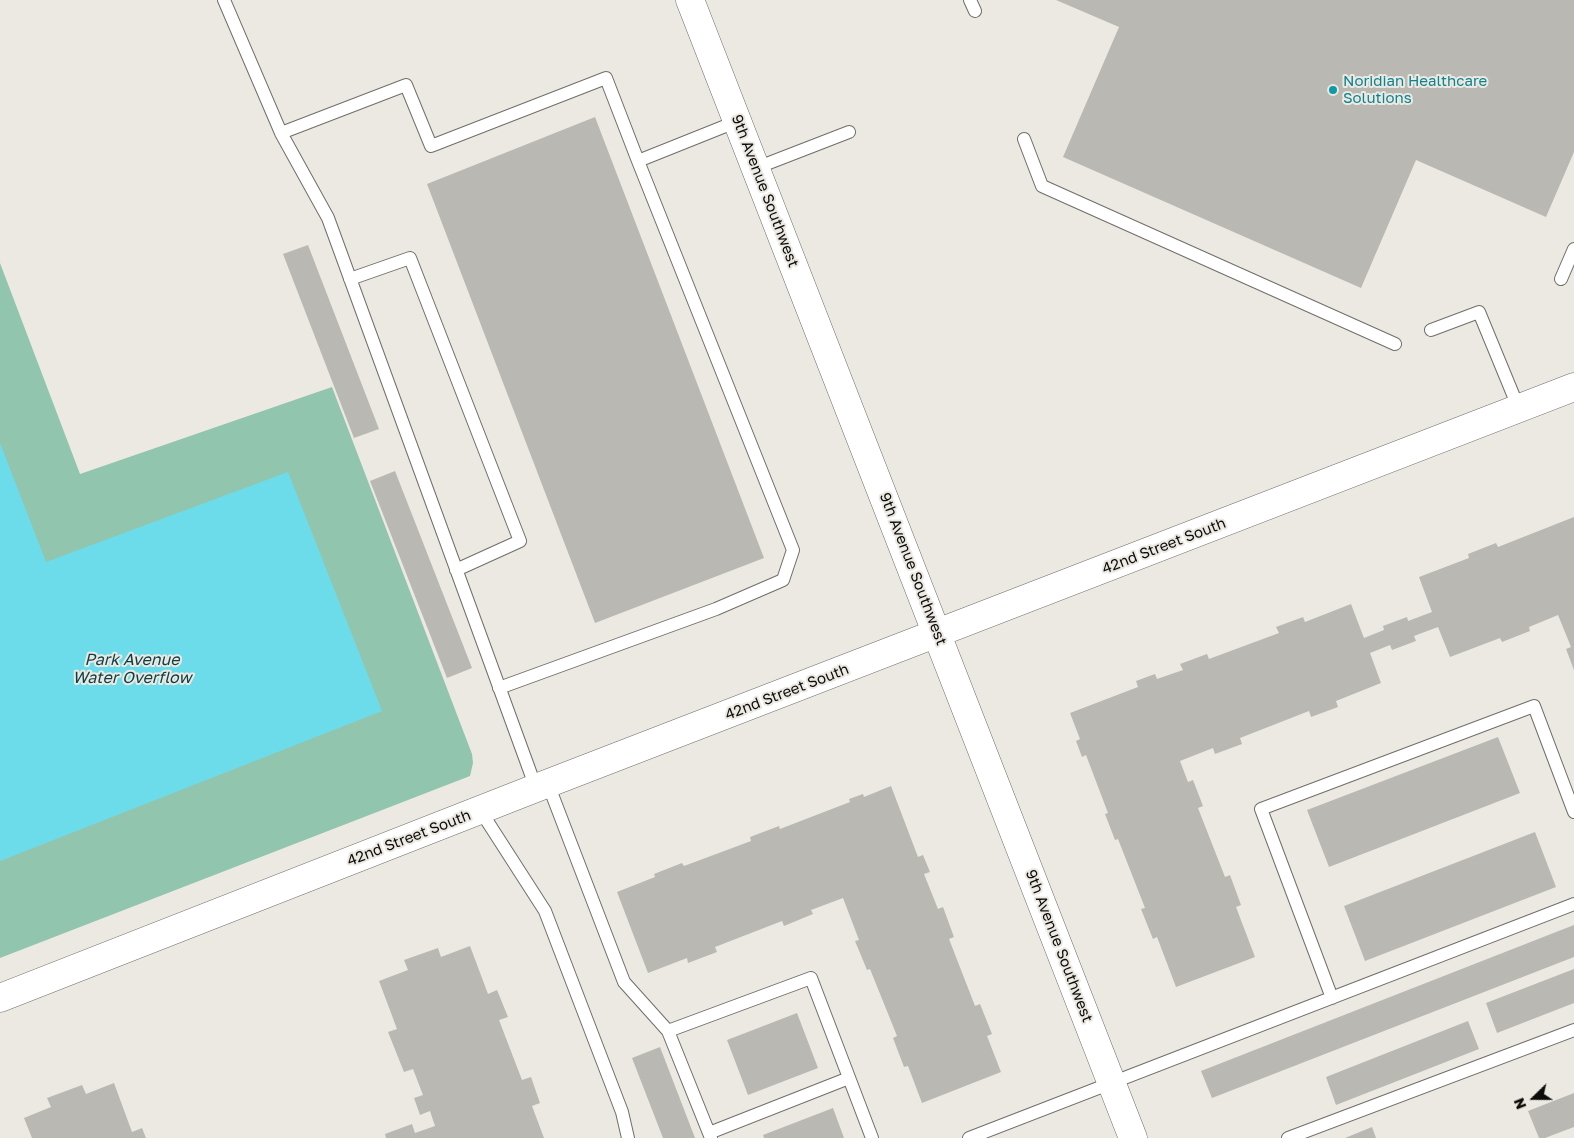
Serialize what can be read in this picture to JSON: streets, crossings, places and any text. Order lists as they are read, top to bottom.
{
  "streets": {
    "main road": ["9th Avenue Southwest", "42nd Street South"]
  },
  "crossings": [
    ["9th Avenue Southwest", "42nd Street South"]
  ],
  "water": ["Park Avenue Water Overflow"],
  "places": ["Noridian Healthcare Solutions"],
  "north": "left"
}
